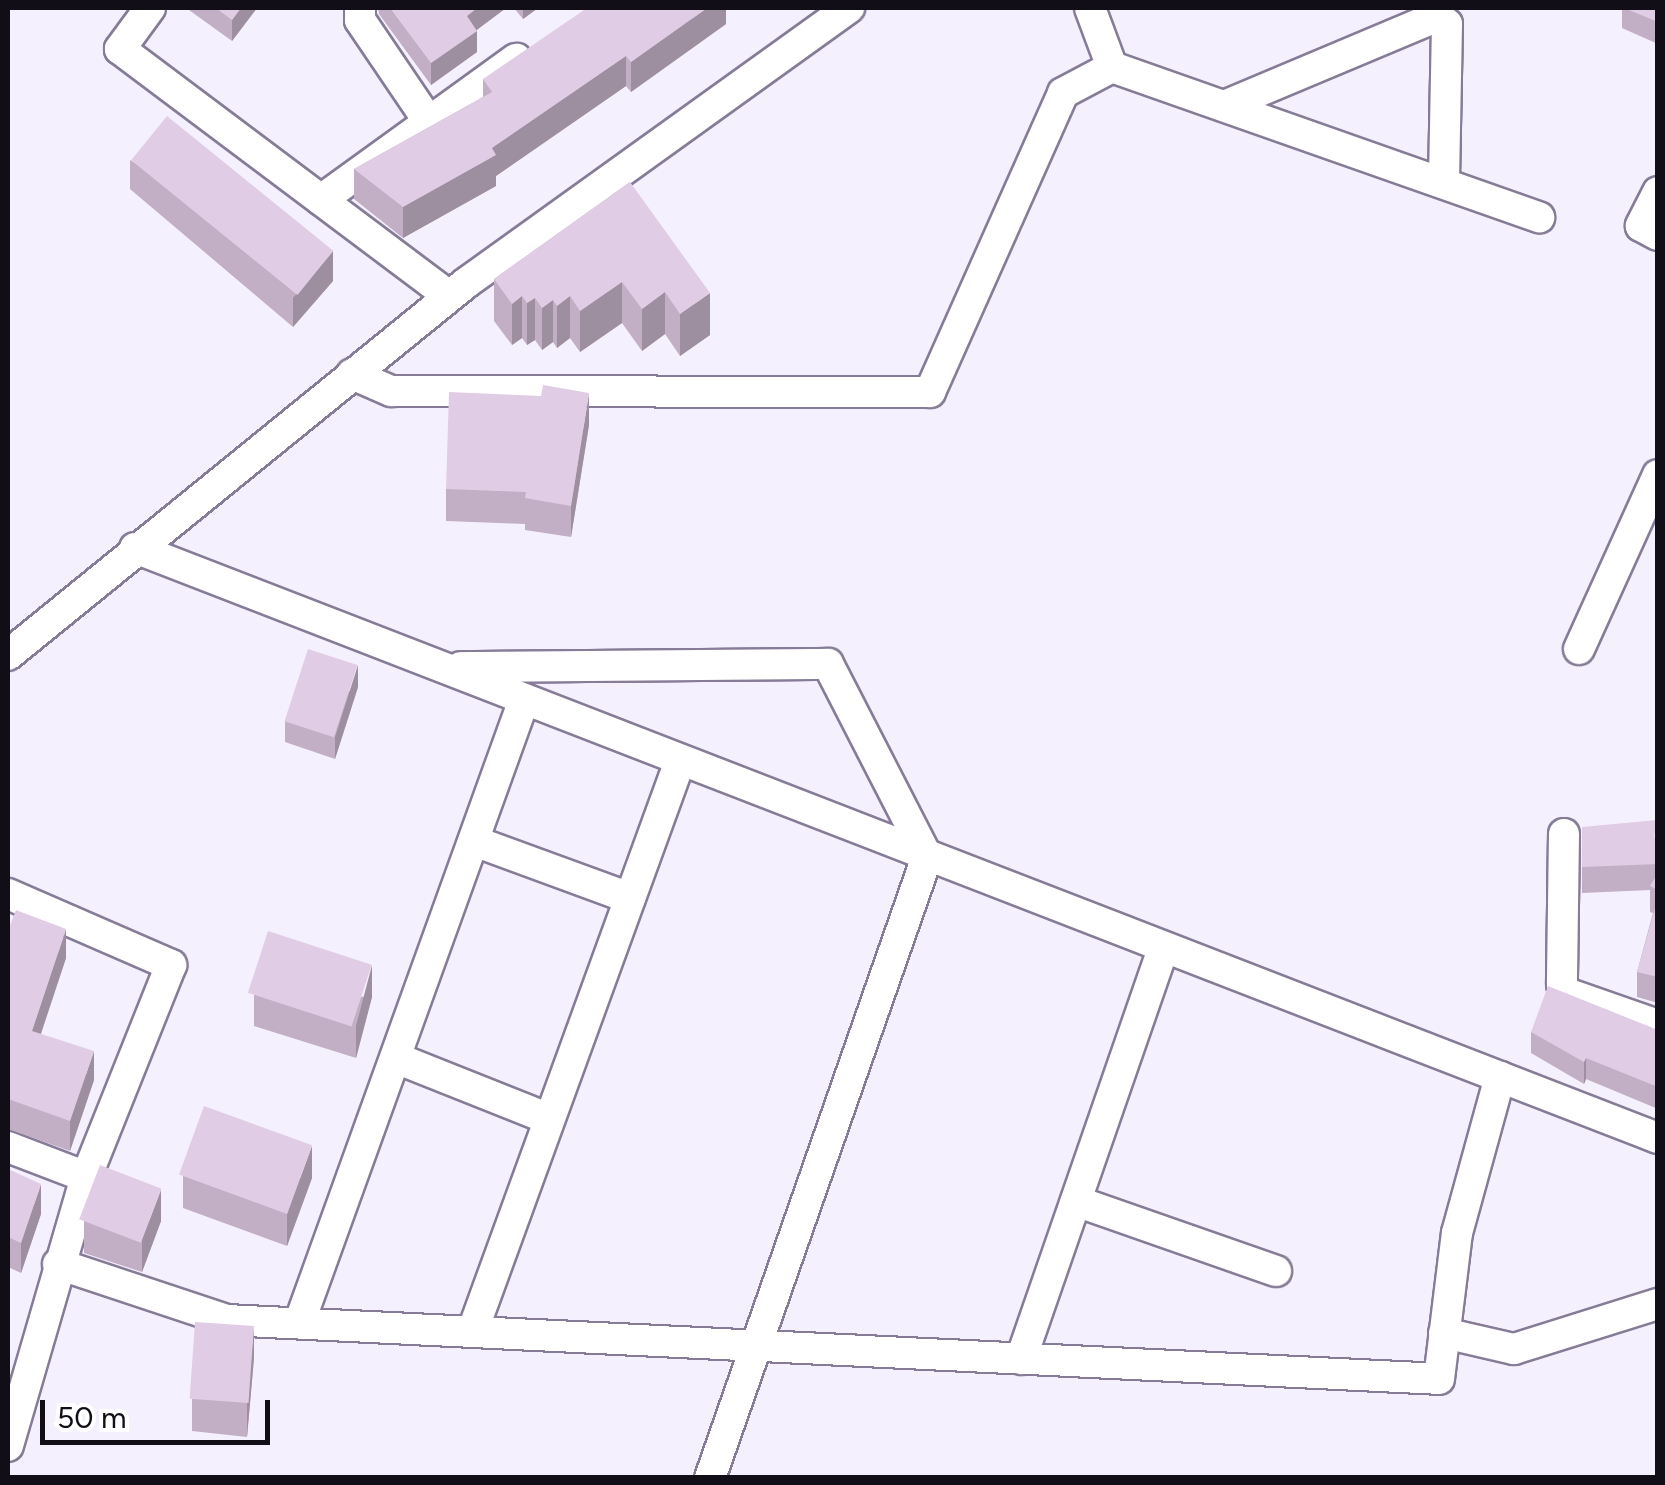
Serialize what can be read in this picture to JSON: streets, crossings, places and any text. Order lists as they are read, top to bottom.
{
  "scale_bar": "50 m"
}
